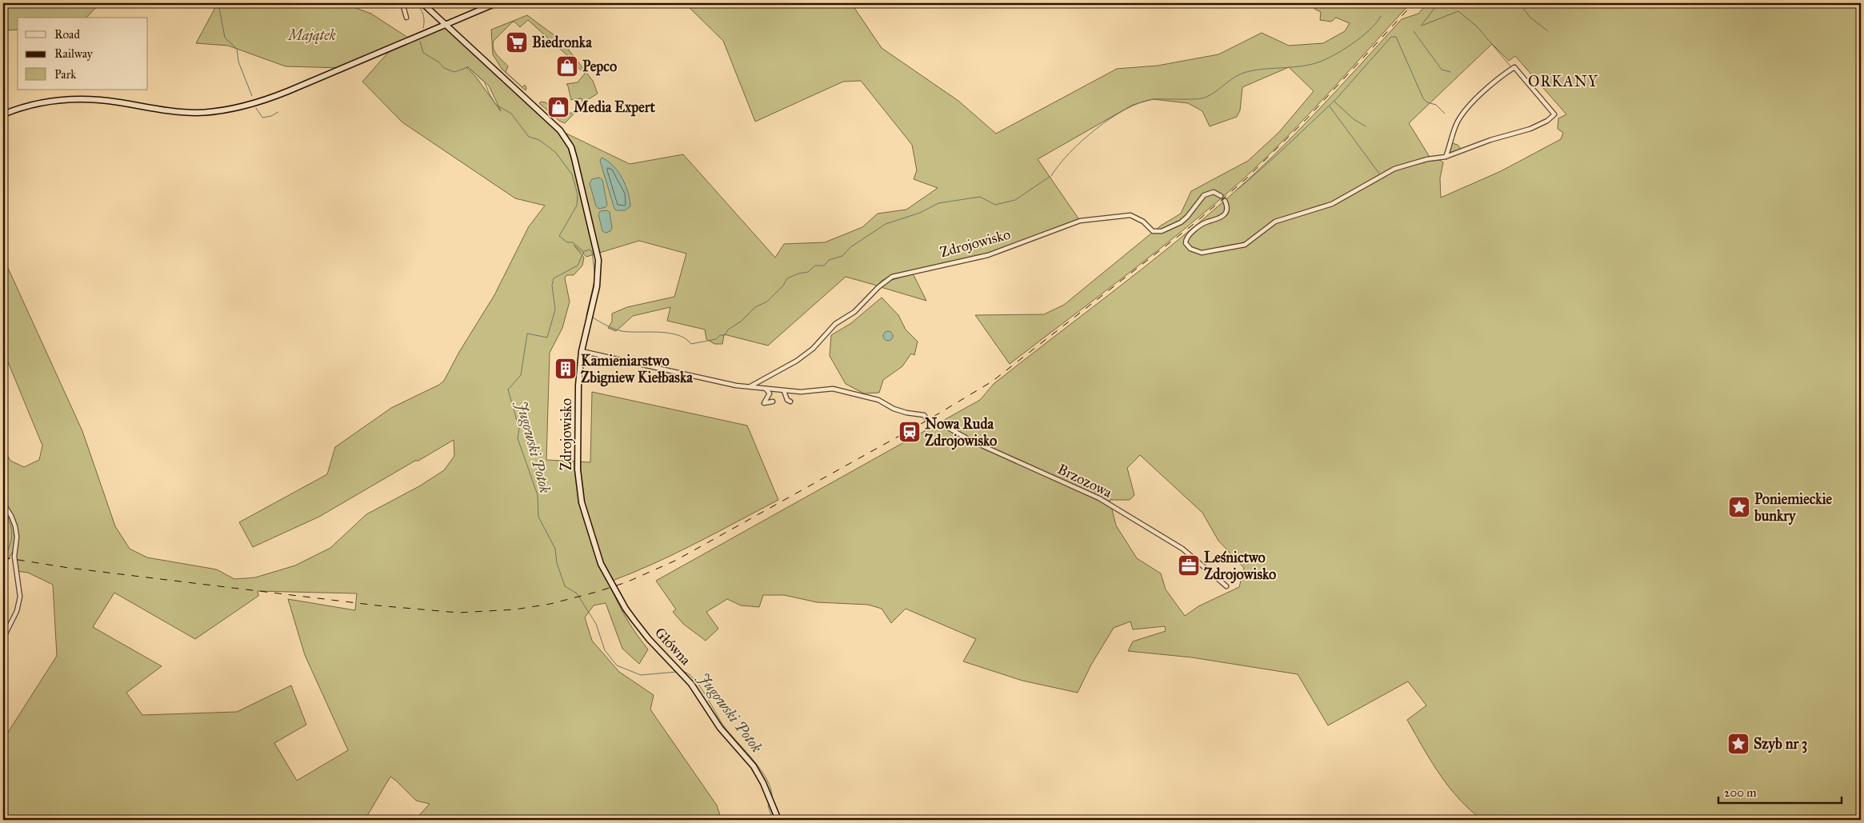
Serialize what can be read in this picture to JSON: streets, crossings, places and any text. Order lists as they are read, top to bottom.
{
  "streets": {
    "street": ["Zdrojowisko", "Brzozowa", "Główna"]
  },
  "crossings": [
    ["Zdrojowisko", "Główna"]
  ],
  "districts": ["ORKANY"],
  "water": ["Jugowski Potok"],
  "parks": ["Majątek"],
  "places": {
    "supermarket": ["Biedronka"],
    "shop": ["Pepco", "Media Expert"],
    "building": ["Kamieniarstwo Zbigniew Kiełbaska"],
    "station": ["Nowa Ruda Zdrojowisko"],
    "place": ["Poniemieckie bunkry", "Szyb nr 3"],
    "office": ["Leśnictwo Zdrojowisko"]
  },
  "legend": ["Road", "Railway", "Park"],
  "scale_bar": "200 m"
}
